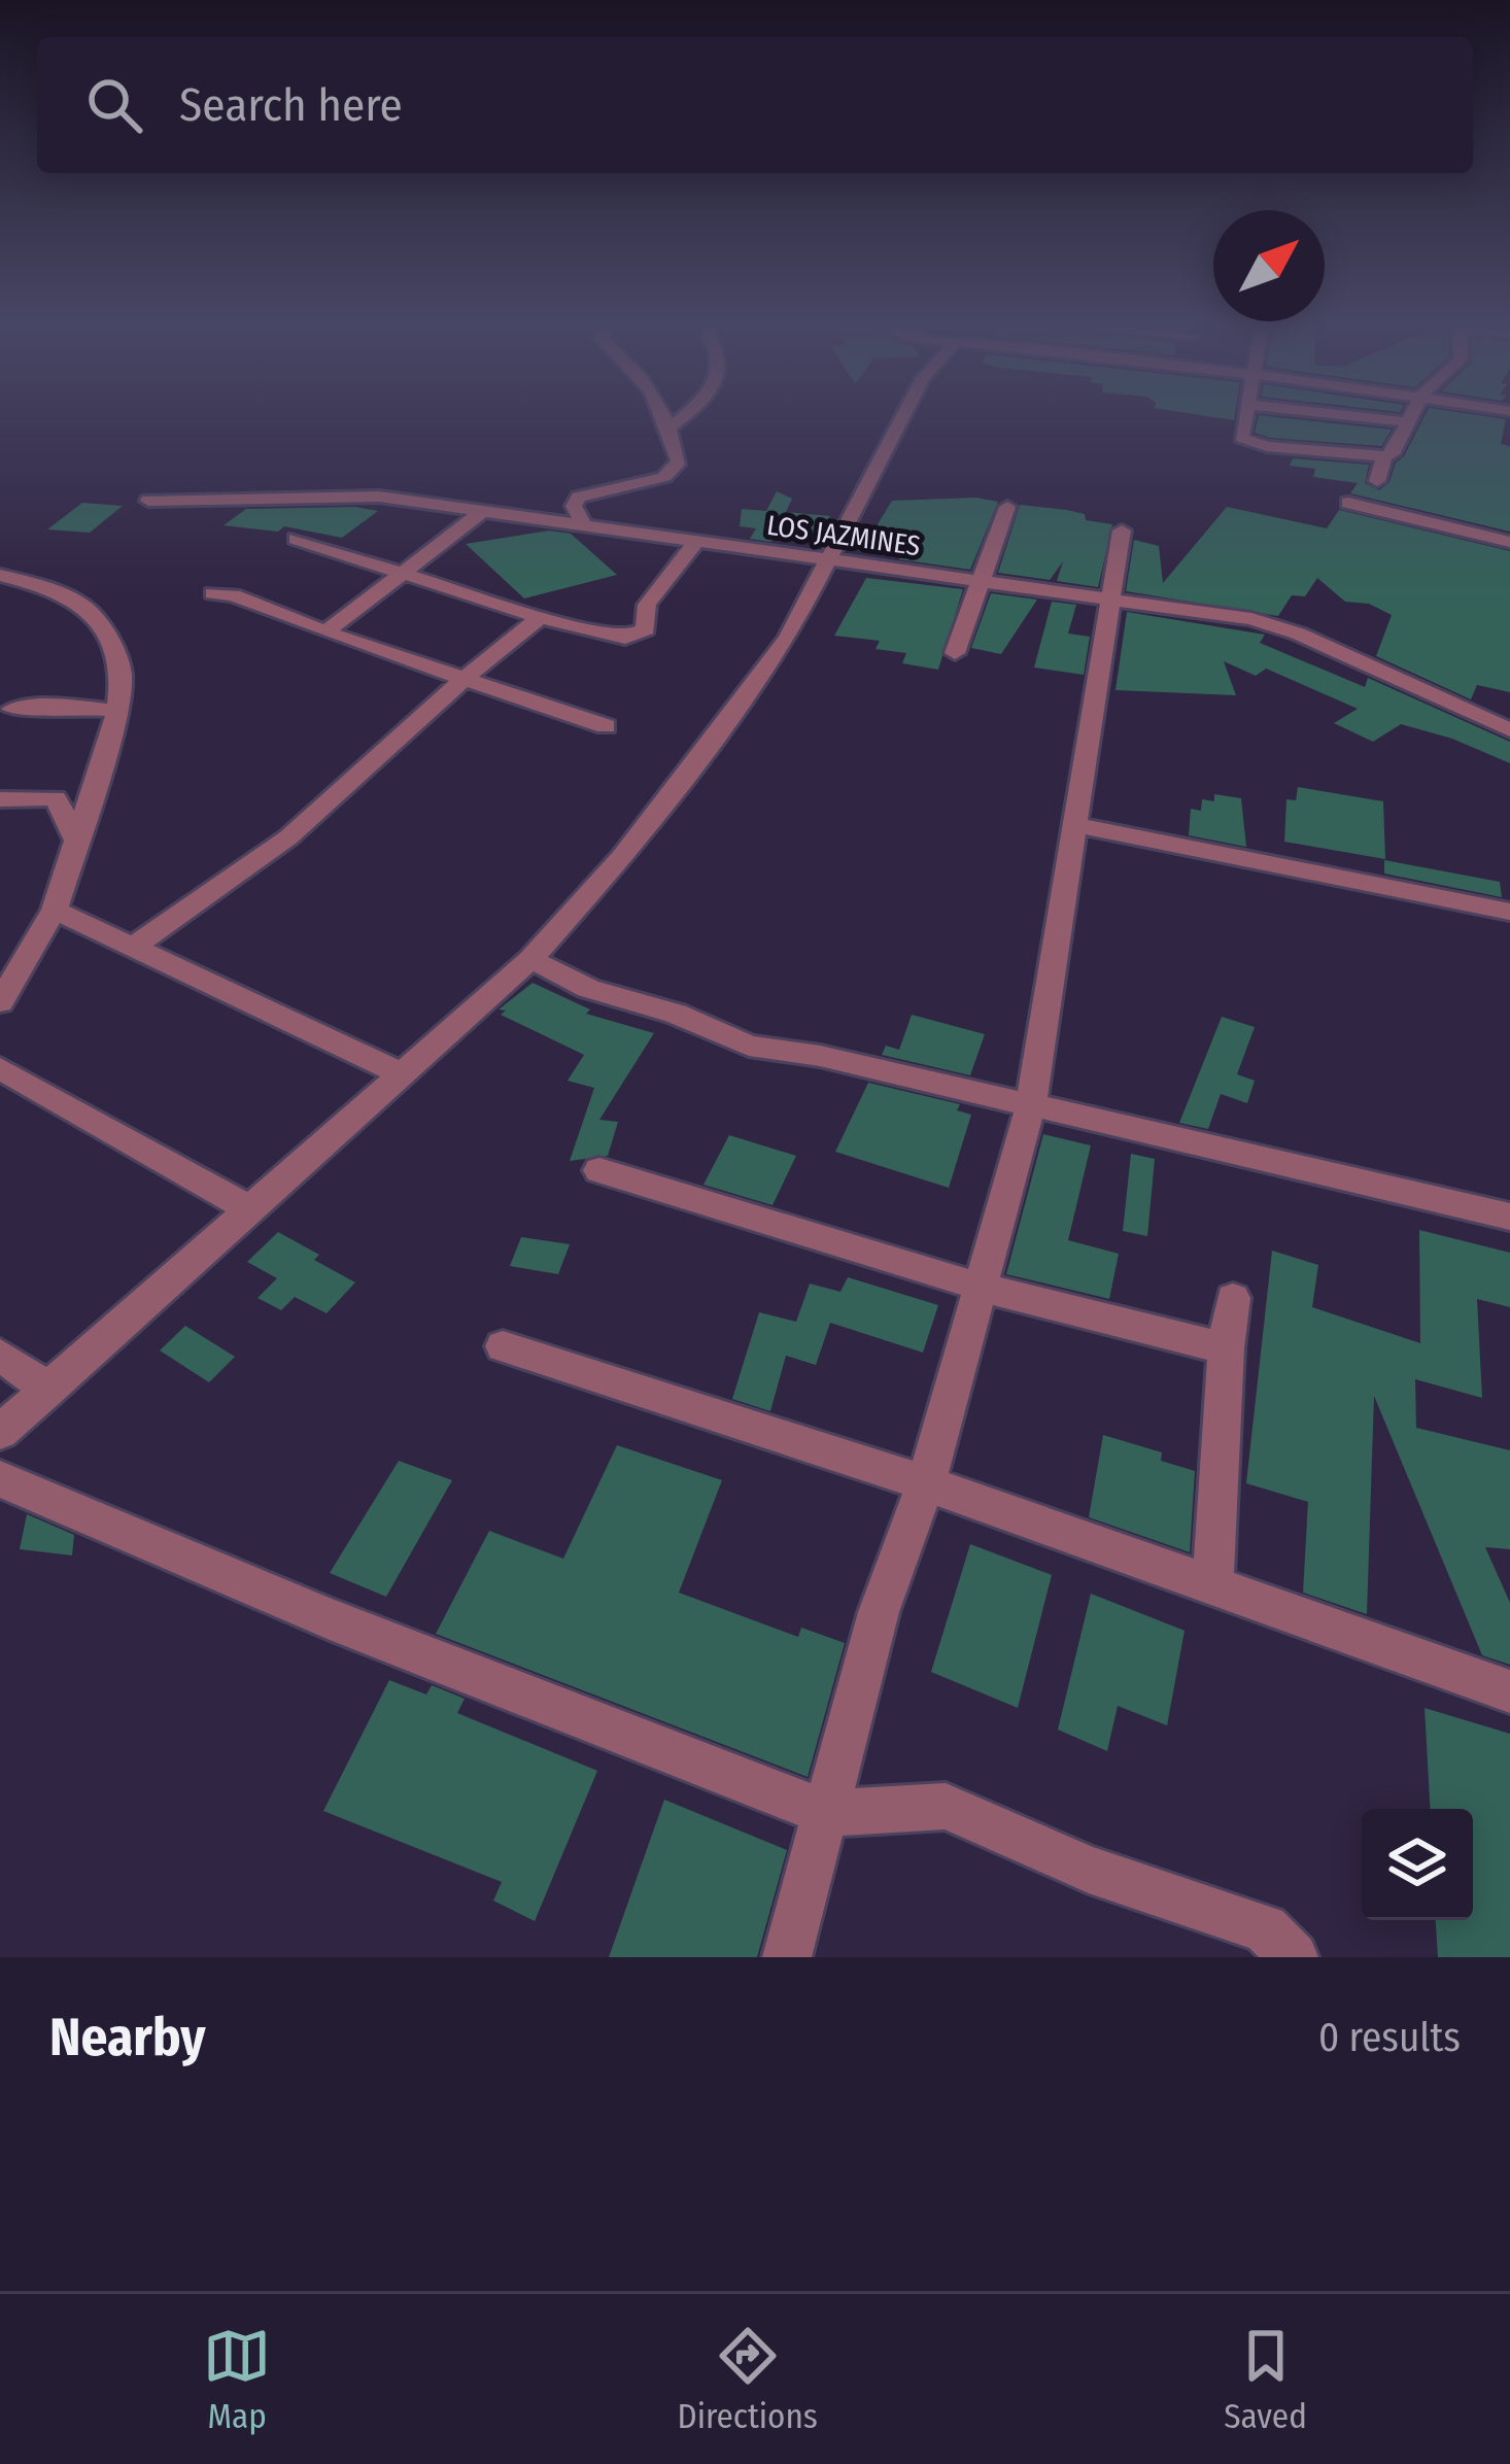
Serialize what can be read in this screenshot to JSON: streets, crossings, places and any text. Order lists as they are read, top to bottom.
{
  "streets": {
    "street": ["LOS JAZMINES"]
  },
  "north": "top right",
  "page": {
    "search": "Search here",
    "heading": ["Nearby", "0 results"],
    "nav": ["Map", "Directions", "Saved"]
  }
}
